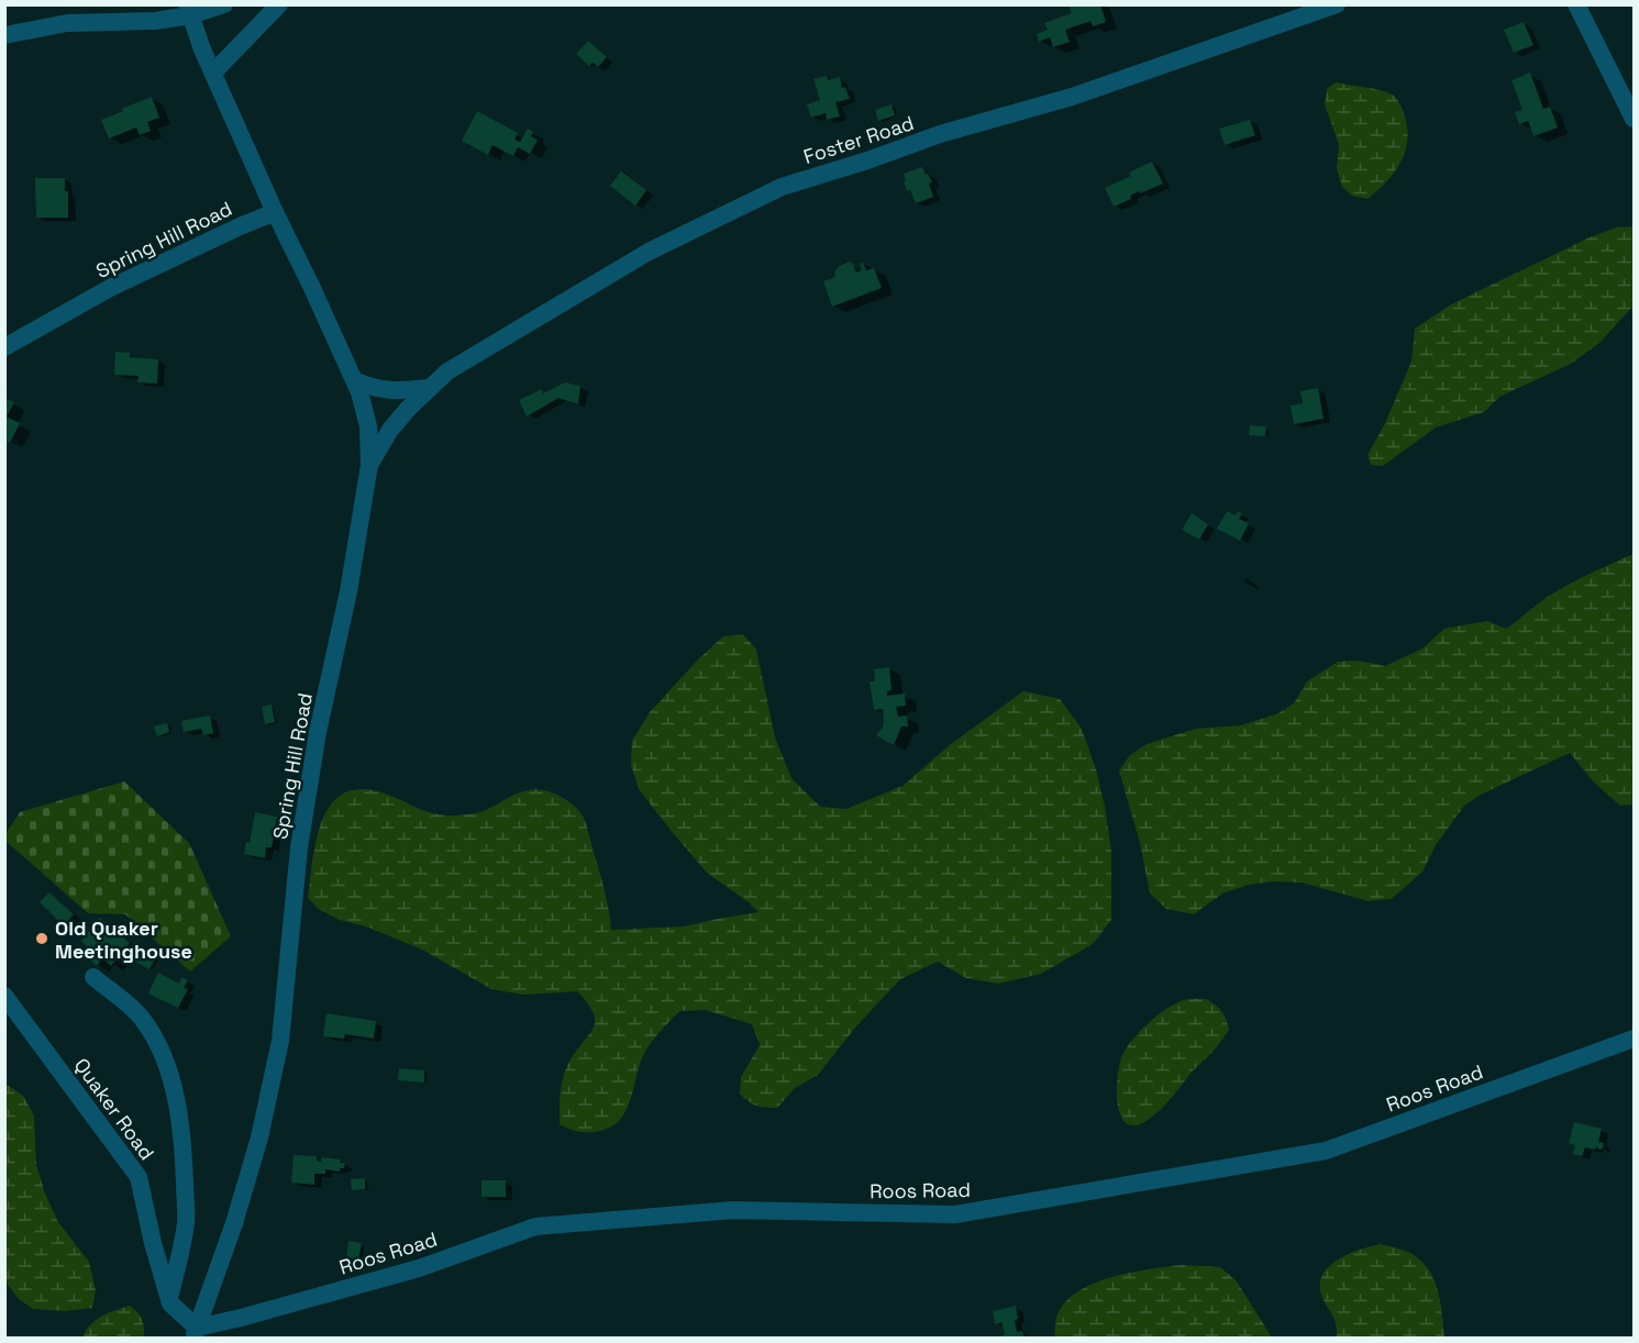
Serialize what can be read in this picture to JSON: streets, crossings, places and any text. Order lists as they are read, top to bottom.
{
  "streets": {
    "street": [
      "Foster Road",
      "Spring Hill Road",
      "Roos Road",
      "Quaker Road"
    ]
  },
  "crossings": [
    ["Foster Road", "Spring Hill Road"],
    ["Spring Hill Road", "Roos Road"],
    ["Spring Hill Road", "Quaker Road"],
    ["Roos Road", "Quaker Road"]
  ],
  "places": ["Old Quaker Meetinghouse"]
}
